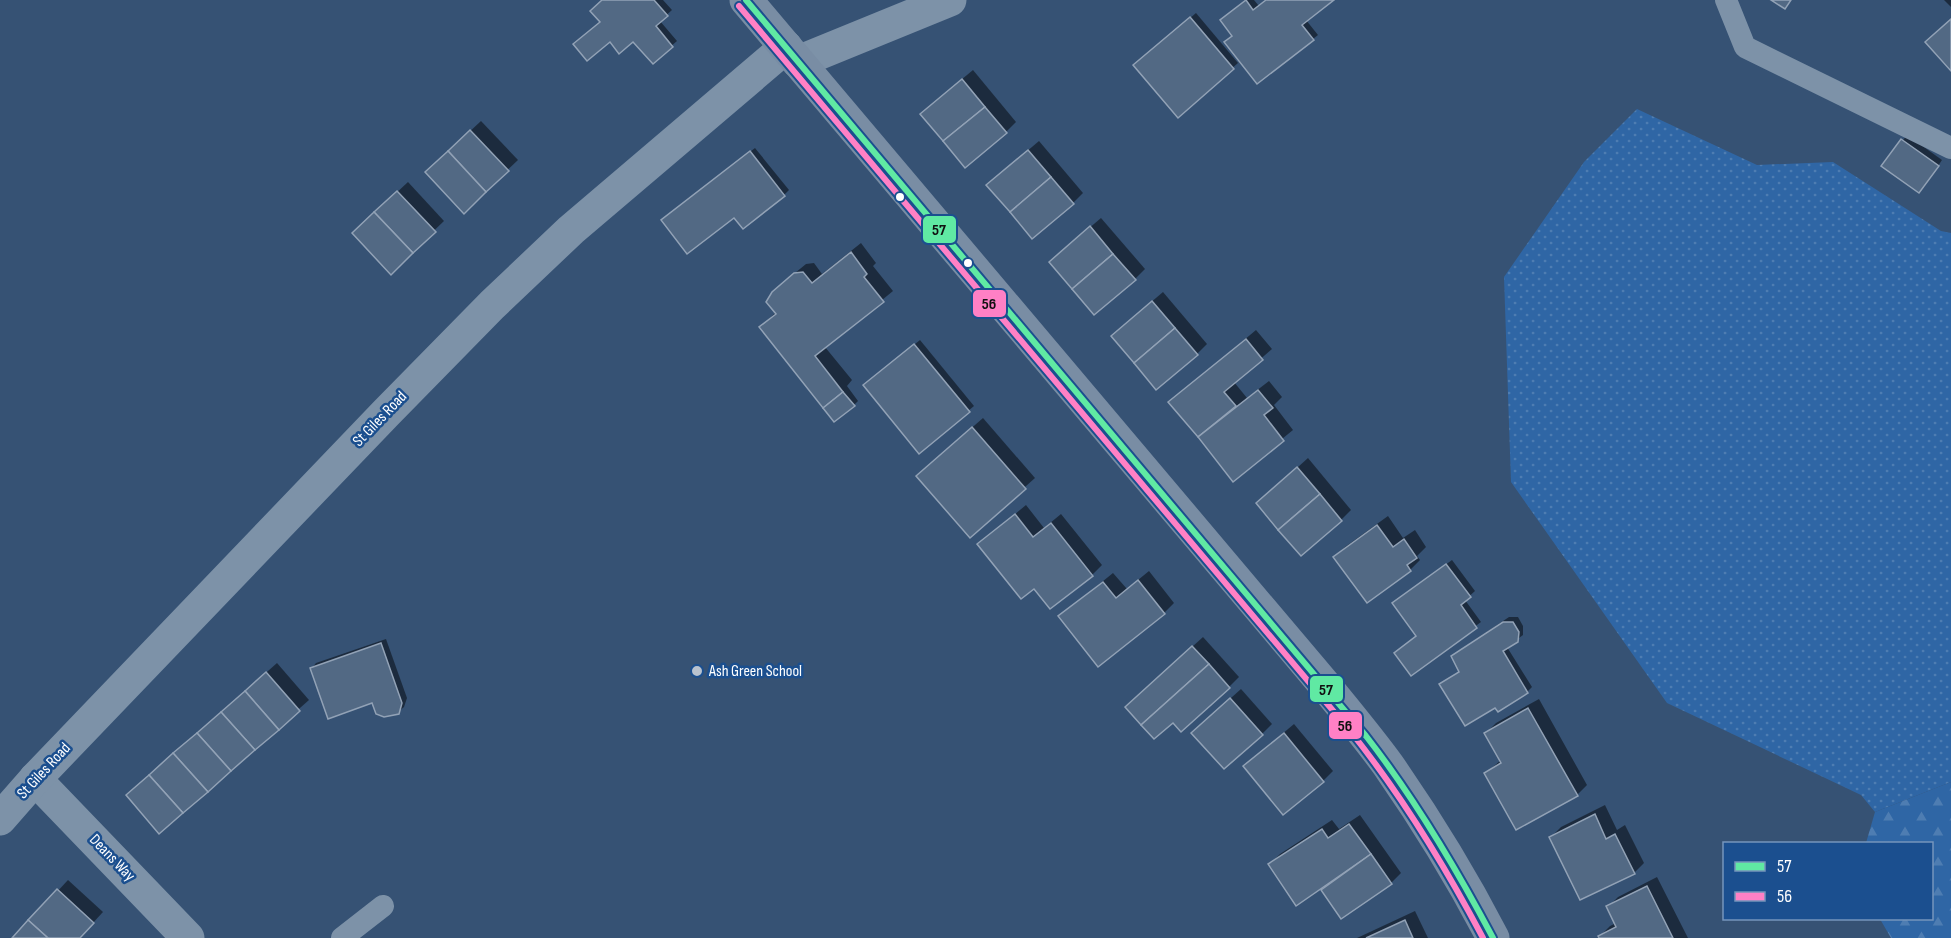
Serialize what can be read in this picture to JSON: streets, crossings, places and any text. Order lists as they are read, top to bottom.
{
  "streets": {
    "street": ["St Giles Road", "Deans Way"]
  },
  "crossings": [
    ["St Giles Road", "Deans Way"]
  ],
  "places": ["Ash Green School"],
  "lines": ["transit line 57", "transit line 56"],
  "legend": ["57", "56"]
}
